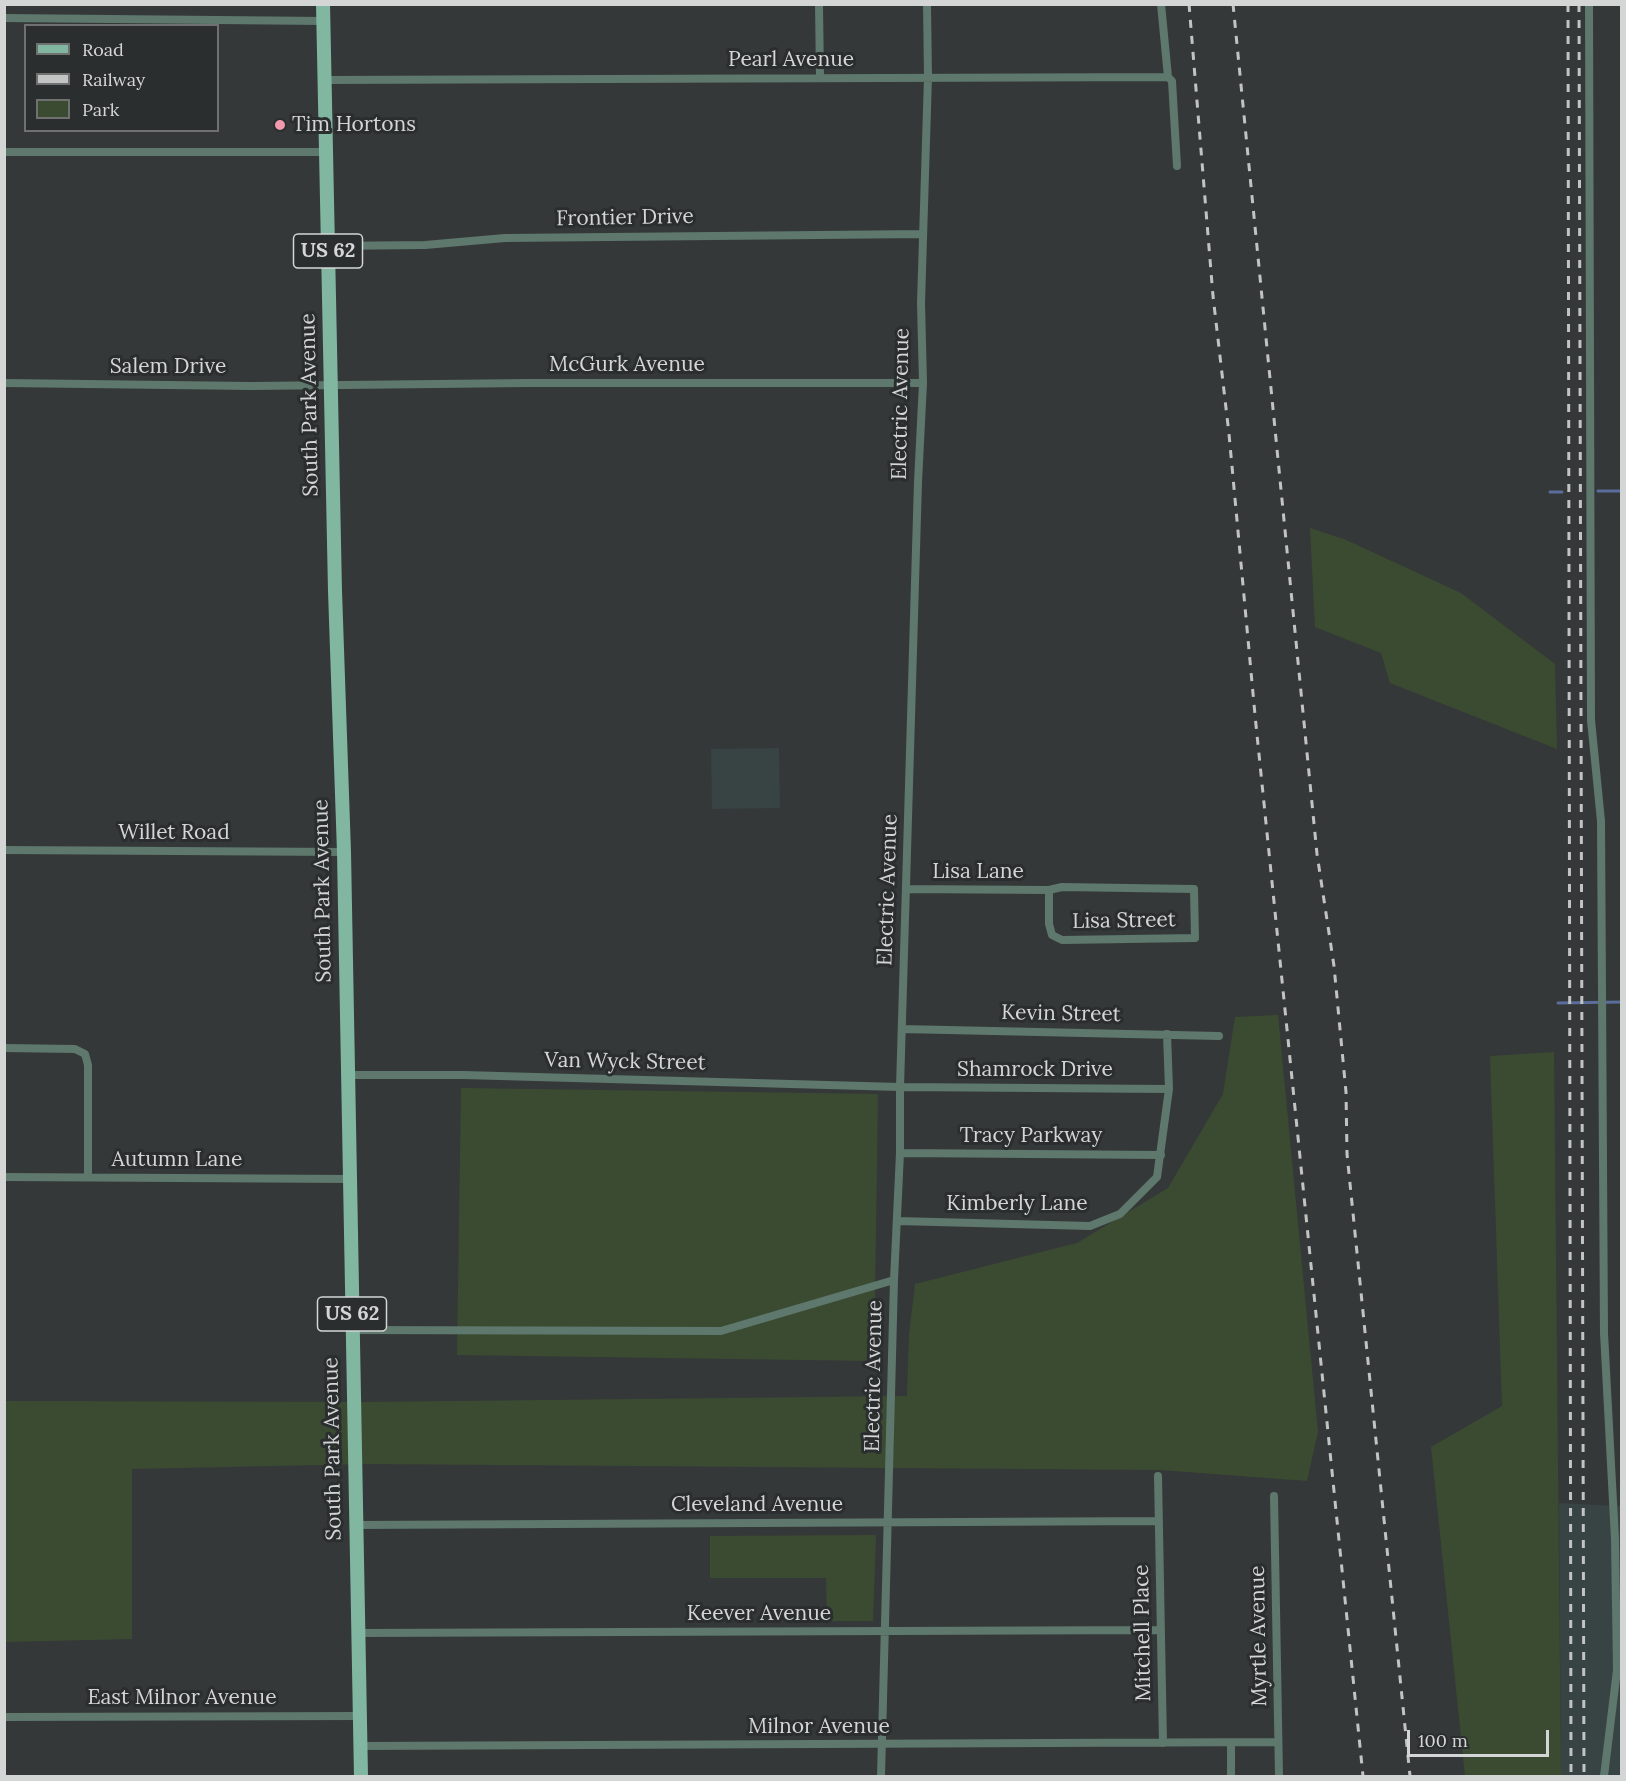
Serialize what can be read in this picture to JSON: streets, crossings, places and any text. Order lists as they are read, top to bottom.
{
  "streets": {
    "main road": ["US 62", "South Park Avenue"],
    "street": [
      "Pearl Avenue",
      "Frontier Drive",
      "McGurk Avenue",
      "Salem Drive",
      "Electric Avenue",
      "Willet Road",
      "Lisa Lane",
      "Lisa Street",
      "Kevin Street",
      "Van Wyck Street",
      "Shamrock Drive",
      "Tracy Parkway",
      "Autumn Lane",
      "Kimberly Lane",
      "Cleveland Avenue",
      "Keever Avenue",
      "Mitchell Place",
      "Myrtle Avenue",
      "East Milnor Avenue",
      "Milnor Avenue"
    ]
  },
  "crossings": [
    ["Pearl Avenue", "Electric Avenue"],
    ["Pearl Avenue", "South Park Avenue"],
    ["Frontier Drive", "Electric Avenue"],
    ["Frontier Drive", "South Park Avenue"],
    ["McGurk Avenue", "Salem Drive"],
    ["McGurk Avenue", "Electric Avenue"],
    ["McGurk Avenue", "South Park Avenue"],
    ["Salem Drive", "South Park Avenue"],
    ["Electric Avenue", "Lisa Lane"],
    ["Electric Avenue", "Kevin Street"],
    ["Electric Avenue", "Van Wyck Street"],
    ["Electric Avenue", "Shamrock Drive"],
    ["Electric Avenue", "Tracy Parkway"],
    ["Electric Avenue", "Kimberly Lane"],
    ["Electric Avenue", "Cleveland Avenue"],
    ["Electric Avenue", "Keever Avenue"],
    ["Electric Avenue", "Milnor Avenue"],
    ["South Park Avenue", "Willet Road"],
    ["South Park Avenue", "Van Wyck Street"],
    ["South Park Avenue", "Autumn Lane"],
    ["South Park Avenue", "Cleveland Avenue"],
    ["South Park Avenue", "Keever Avenue"],
    ["South Park Avenue", "East Milnor Avenue"],
    ["South Park Avenue", "Milnor Avenue"],
    ["Lisa Lane", "Lisa Street"],
    ["Kevin Street", "Kimberly Lane"],
    ["Van Wyck Street", "Shamrock Drive"],
    ["Shamrock Drive", "Kimberly Lane"],
    ["Tracy Parkway", "Kimberly Lane"],
    ["Cleveland Avenue", "Mitchell Place"],
    ["Keever Avenue", "Mitchell Place"],
    ["Mitchell Place", "Milnor Avenue"],
    ["Myrtle Avenue", "Milnor Avenue"]
  ],
  "places": ["Tim Hortons"],
  "legend": ["Road", "Railway", "Park"],
  "scale_bar": "100 m"
}
